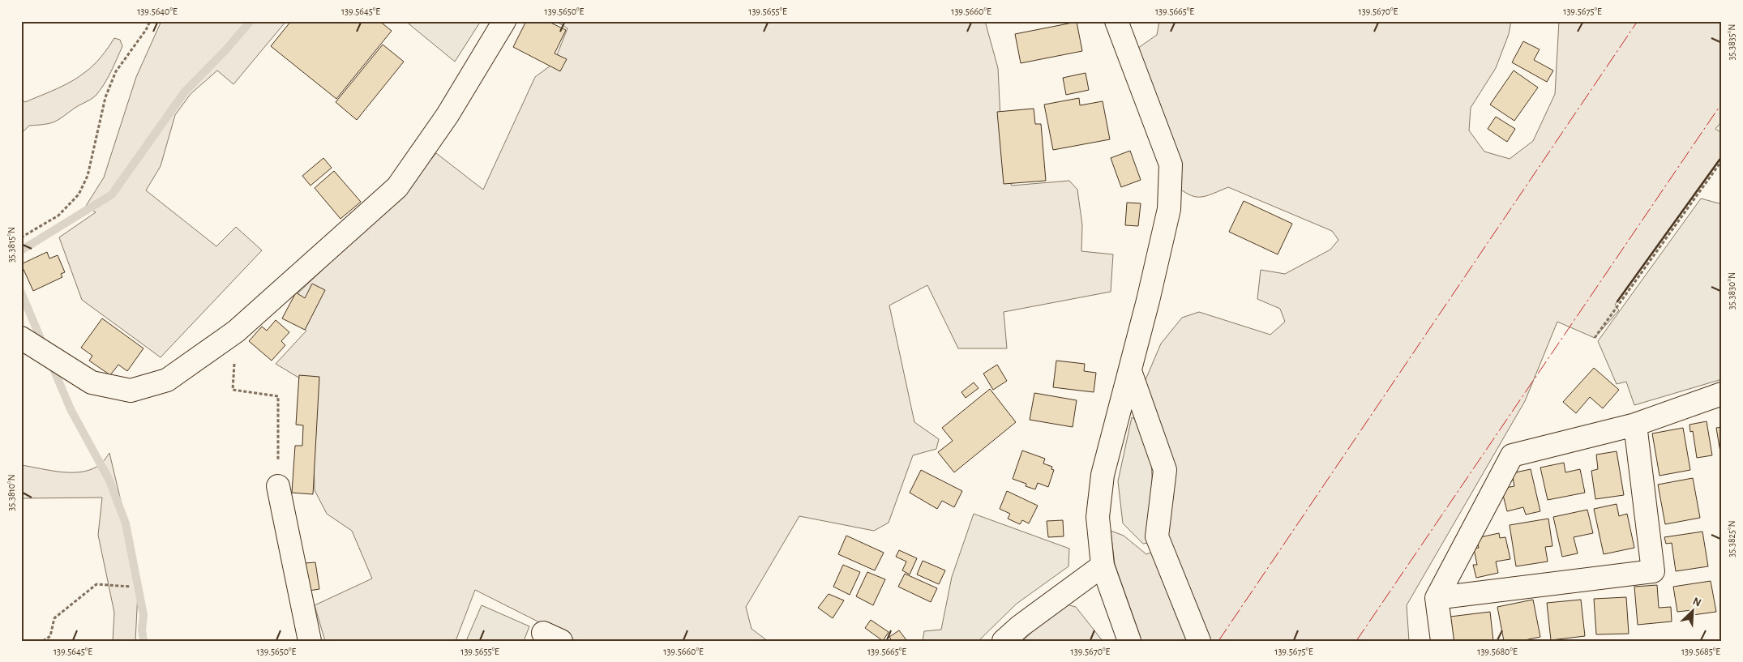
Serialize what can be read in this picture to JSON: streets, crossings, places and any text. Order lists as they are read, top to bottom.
{
  "north": "top right",
  "coordinates": [
    "139.5640°E",
    "139.5645°E",
    "139.5650°E",
    "139.5655°E",
    "139.5660°E",
    "139.5665°E",
    "139.5670°E",
    "139.5675°E",
    "35.3835°N",
    "35.3815°N",
    "35.3830°N",
    "35.3810°N",
    "35.3825°N",
    "139.5680°E",
    "139.5685°E"
  ]
}
